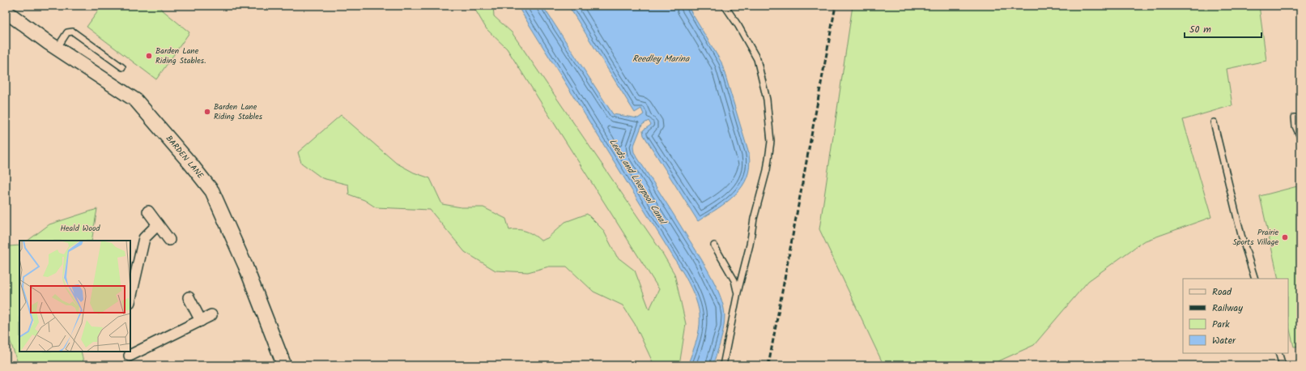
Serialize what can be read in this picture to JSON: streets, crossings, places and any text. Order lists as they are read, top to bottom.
{
  "streets": {
    "street": ["BARDEN LANE"]
  },
  "water": ["Reedley Marina", "Leeds and Liverpool Canal"],
  "parks": ["Heald Wood"],
  "places": ["Barden Lane Riding Stables.", "Barden Lane Riding Stables", "Prairie Sports Village"],
  "legend": [
    "Road",
    "Railway",
    "Park",
    "Water"
  ],
  "scale_bar": "50 m"
}
